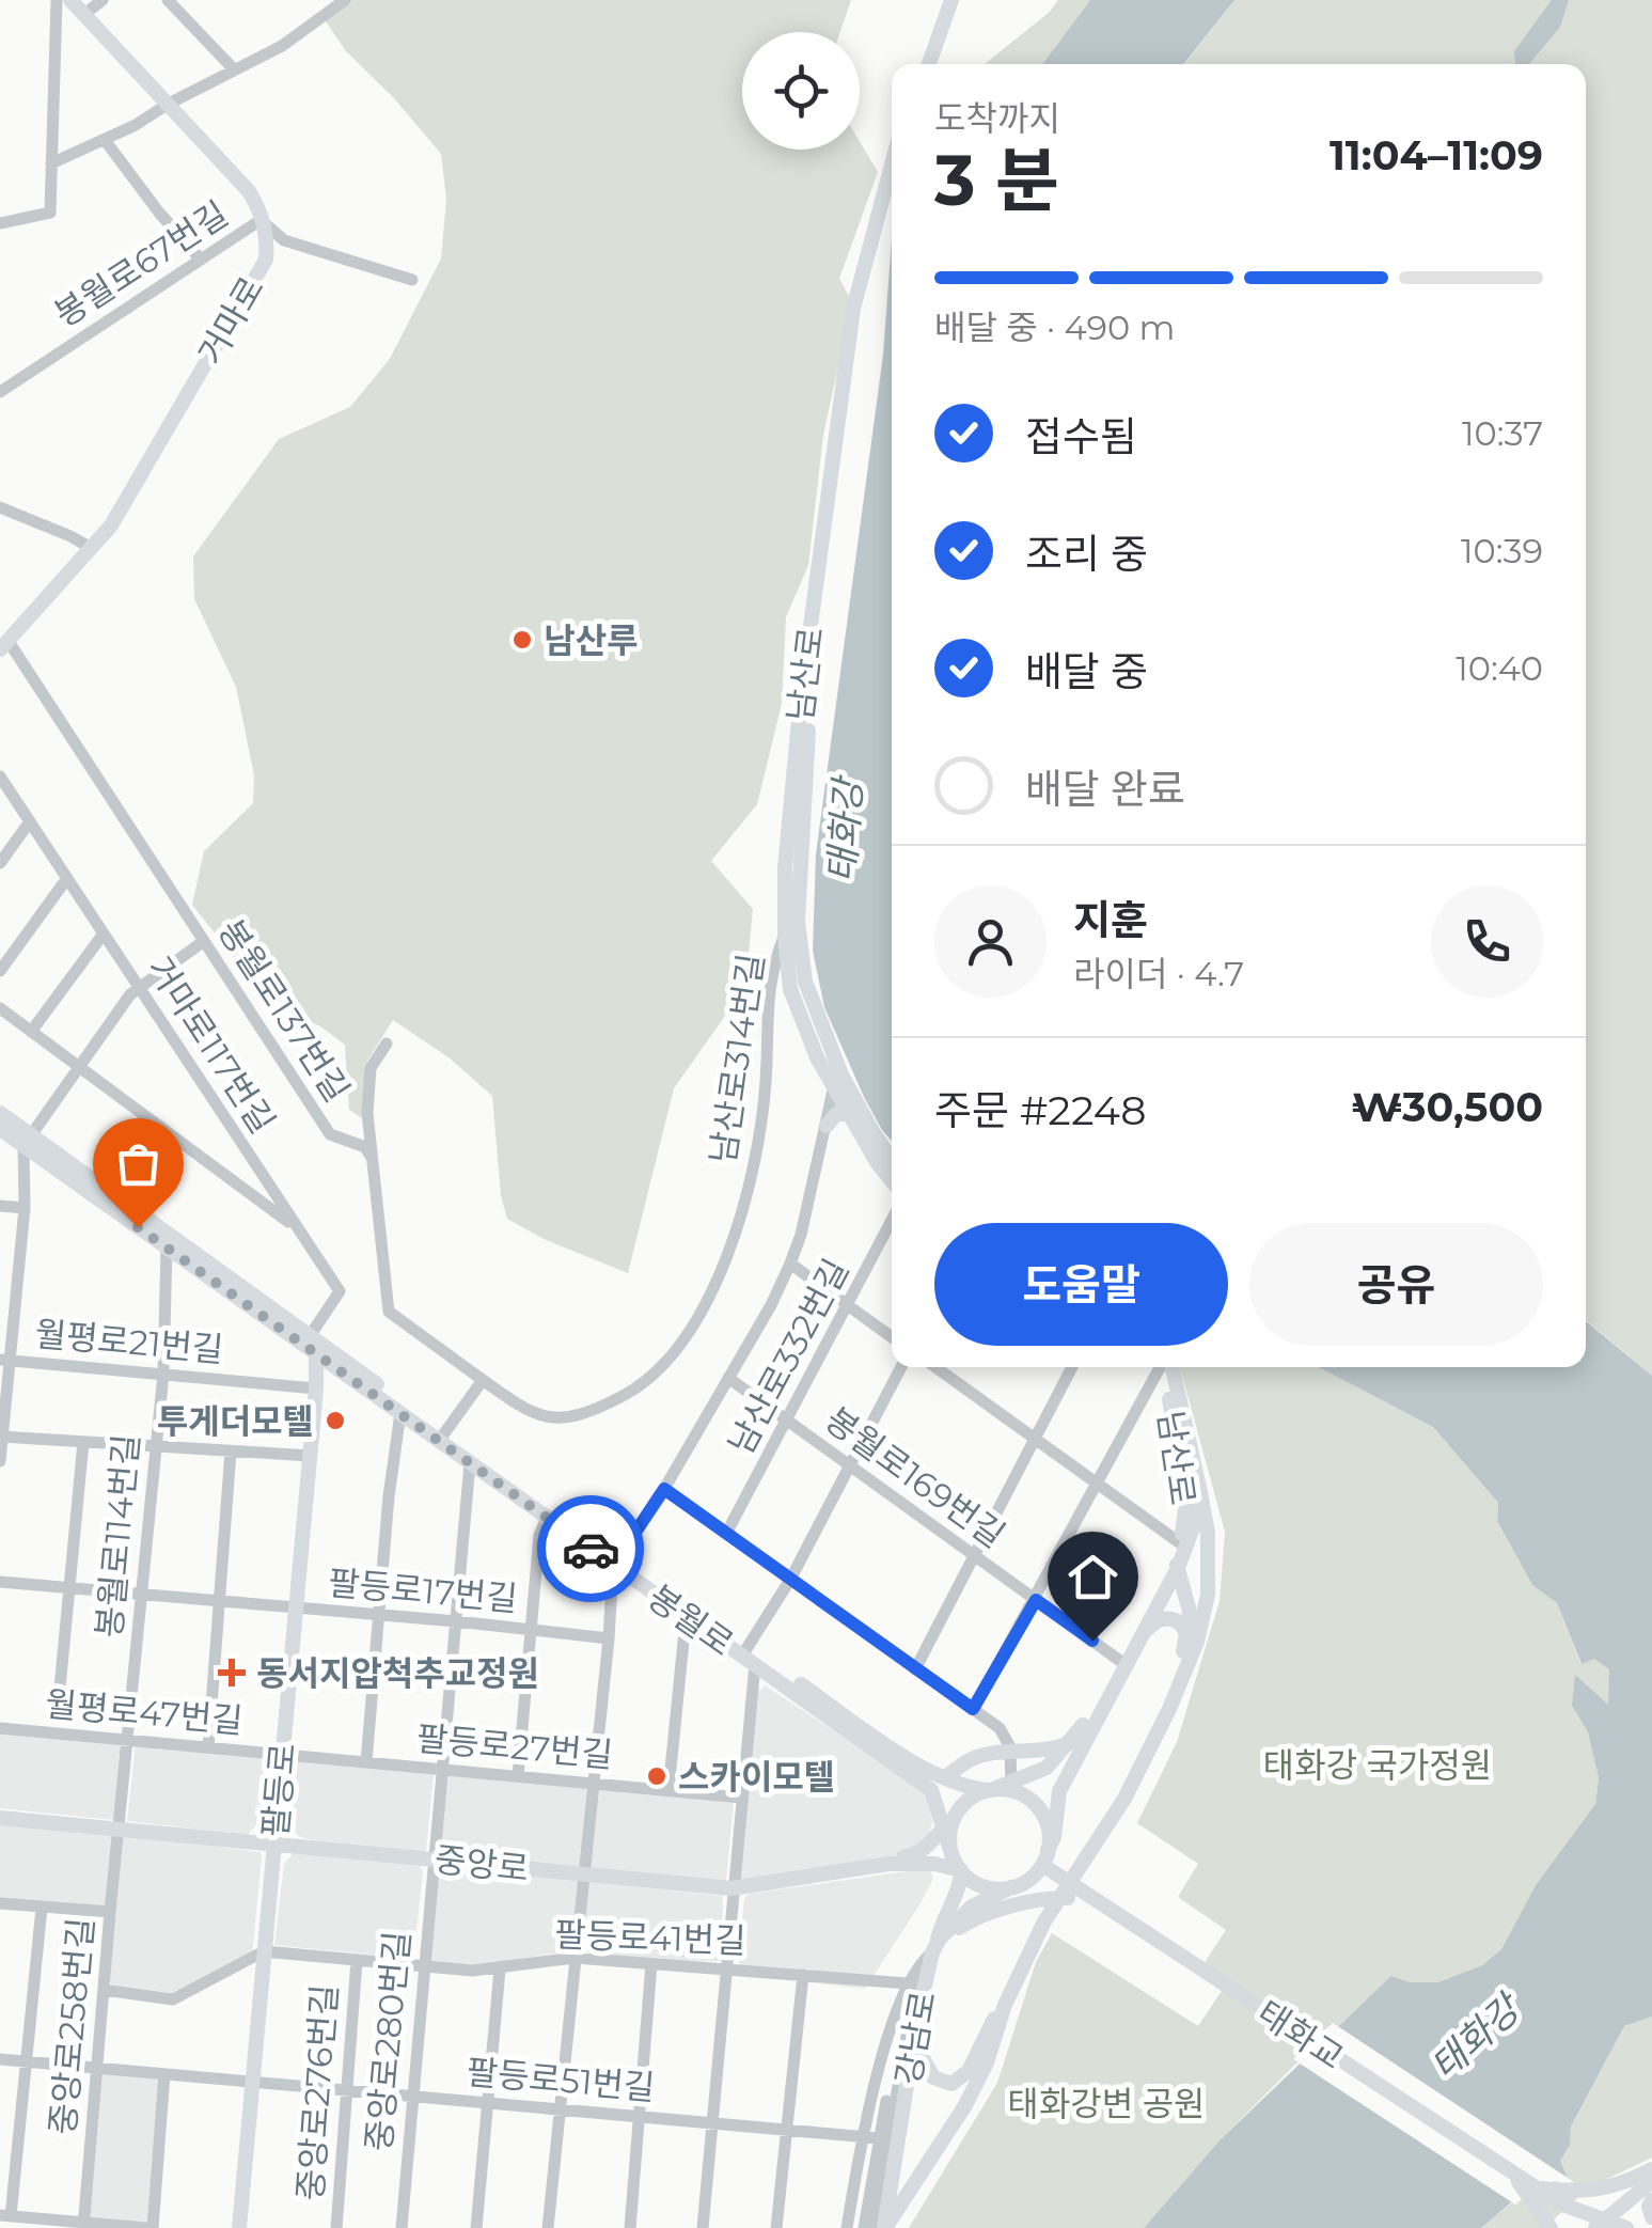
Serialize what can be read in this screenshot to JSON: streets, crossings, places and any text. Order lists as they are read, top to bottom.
{
  "streets": {
    "main road": [
      "거마로",
      "남산로",
      "봉월로",
      "팔등로",
      "중앙로",
      "태화교",
      "강남로"
    ],
    "street": [
      "봉월로67번길",
      "봉월로137번길",
      "거마로117번길",
      "남산로314번길",
      "월평로21번길",
      "남산로332번길",
      "봉월로169번길",
      "봉월로114번길",
      "팔등로17번길",
      "월평로47번길",
      "팔등로27번길",
      "팔등로41번길",
      "중앙로258번길",
      "중앙로280번길",
      "팔등로51번길",
      "중앙로276번길"
    ]
  },
  "crossings": [
    ["봉월로67번길", "거마로"],
    ["거마로", "봉월로137번길"],
    ["남산로", "남산로314번길"],
    ["남산로", "봉월로169번길"],
    ["남산로", "봉월로"],
    ["남산로", "중앙로"],
    ["남산로", "태화교"],
    ["남산로", "강남로"],
    ["거마로117번길", "봉월로"],
    ["거마로117번길", "팔등로"],
    ["월평로21번길", "봉월로114번길"],
    ["월평로21번길", "팔등로"],
    ["남산로332번길", "봉월로169번길"],
    ["봉월로114번길", "팔등로17번길"],
    ["봉월로114번길", "봉월로"],
    ["봉월로114번길", "월평로47번길"],
    ["봉월로114번길", "중앙로"],
    ["봉월로114번길", "중앙로258번길"],
    ["팔등로17번길", "팔등로"],
    ["팔등로17번길", "중앙로280번길"],
    ["봉월로", "팔등로"],
    ["봉월로", "중앙로"],
    ["봉월로", "태화교"],
    ["봉월로", "강남로"],
    ["봉월로", "중앙로280번길"],
    ["월평로47번길", "팔등로27번길"],
    ["월평로47번길", "팔등로"],
    ["팔등로27번길", "팔등로"],
    ["팔등로27번길", "중앙로280번길"],
    ["팔등로", "중앙로"],
    ["팔등로", "팔등로41번길"],
    ["팔등로", "팔등로51번길"],
    ["중앙로", "중앙로258번길"],
    ["중앙로", "태화교"],
    ["중앙로", "강남로"],
    ["중앙로", "중앙로280번길"],
    ["팔등로41번길", "중앙로280번길"],
    ["팔등로41번길", "중앙로276번길"],
    ["중앙로258번길", "팔등로51번길"],
    ["태화교", "강남로"],
    ["중앙로280번길", "팔등로51번길"],
    ["팔등로51번길", "중앙로276번길"]
  ],
  "water": ["태화강"],
  "parks": ["태화강 국가정원", "태화강변 공원"],
  "places": {
    "other": ["남산루", "투게더모텔", "스카이모텔"],
    "health": ["동서지압척추교정원"]
  },
  "page": {
    "heading": ["3 분", "도착까지", "11:04–11:09"],
    "panel": [
      "지훈",
      "라이더 · 4.7",
      "주문 #2248",
      "₩30,500"
    ],
    "bar": "배달 중 · 490 m",
    "list": [
      ["접수됨", "10:37"],
      ["조리 중", "10:39"],
      ["배달 중", "10:40"],
      "배달 완료"
    ],
    "buttons": ["도움말", "공유"]
  }
}
